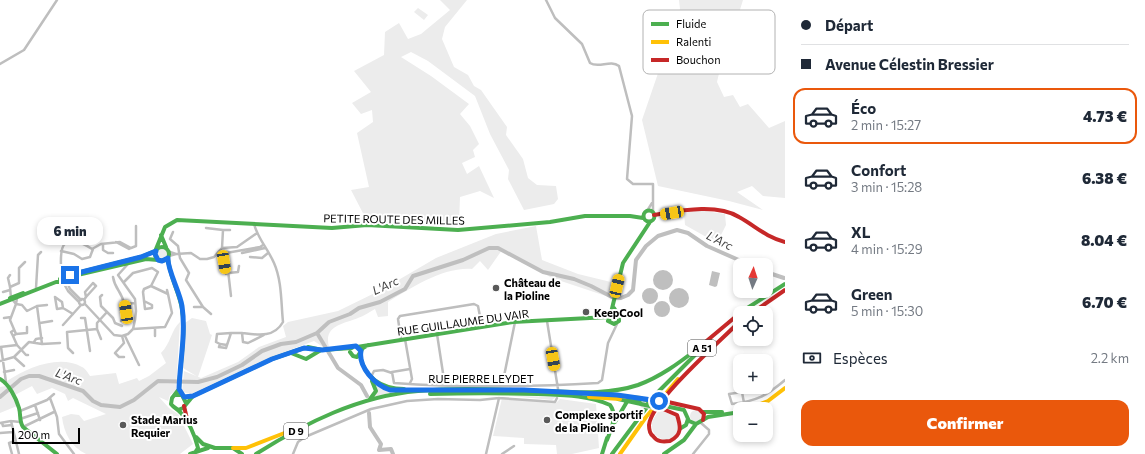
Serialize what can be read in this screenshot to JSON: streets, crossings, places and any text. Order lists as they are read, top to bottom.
{
  "streets": {
    "main road": [
      "PETITE ROUTE DES MILLES",
      "RUE GUILLAUME DU VAIR",
      "A 51",
      "D 9"
    ],
    "street": ["RUE PIERRE LEYDET"]
  },
  "crossings": [
    ["RUE GUILLAUME DU VAIR", "RUE PIERRE LEYDET"],
    ["RUE GUILLAUME DU VAIR", "D 9"],
    ["RUE PIERRE LEYDET", "D 9"]
  ],
  "water": ["L'Arc"],
  "places": [
    "Château de la Pioline",
    "KeepCool",
    "Complexe sportif de la Pioline",
    "Stade Marius Requier"
  ],
  "legend": ["Fluide", "Ralenti", "Bouchon"],
  "scale_bar": "200 m",
  "north": "top",
  "page": {
    "banner": ["Départ", "Avenue Célestin Bressier"],
    "list": [
      {
        "name": "Éco",
        "note": "2 min · 15:27",
        "value": "4.73 €"
      },
      {
        "name": "Confort",
        "note": "3 min · 15:28",
        "value": "6.38 €"
      },
      {
        "name": "XL",
        "note": "4 min · 15:29",
        "value": "8.04 €"
      },
      {
        "name": "Green",
        "note": "5 min · 15:30",
        "value": "6.70 €"
      }
    ],
    "bubble": "6 min",
    "map_buttons": ["+", "−"],
    "pay": ["Espèces", "2.2 km"],
    "buttons": "Confirmer",
    "scale": "200 m"
  }
}
